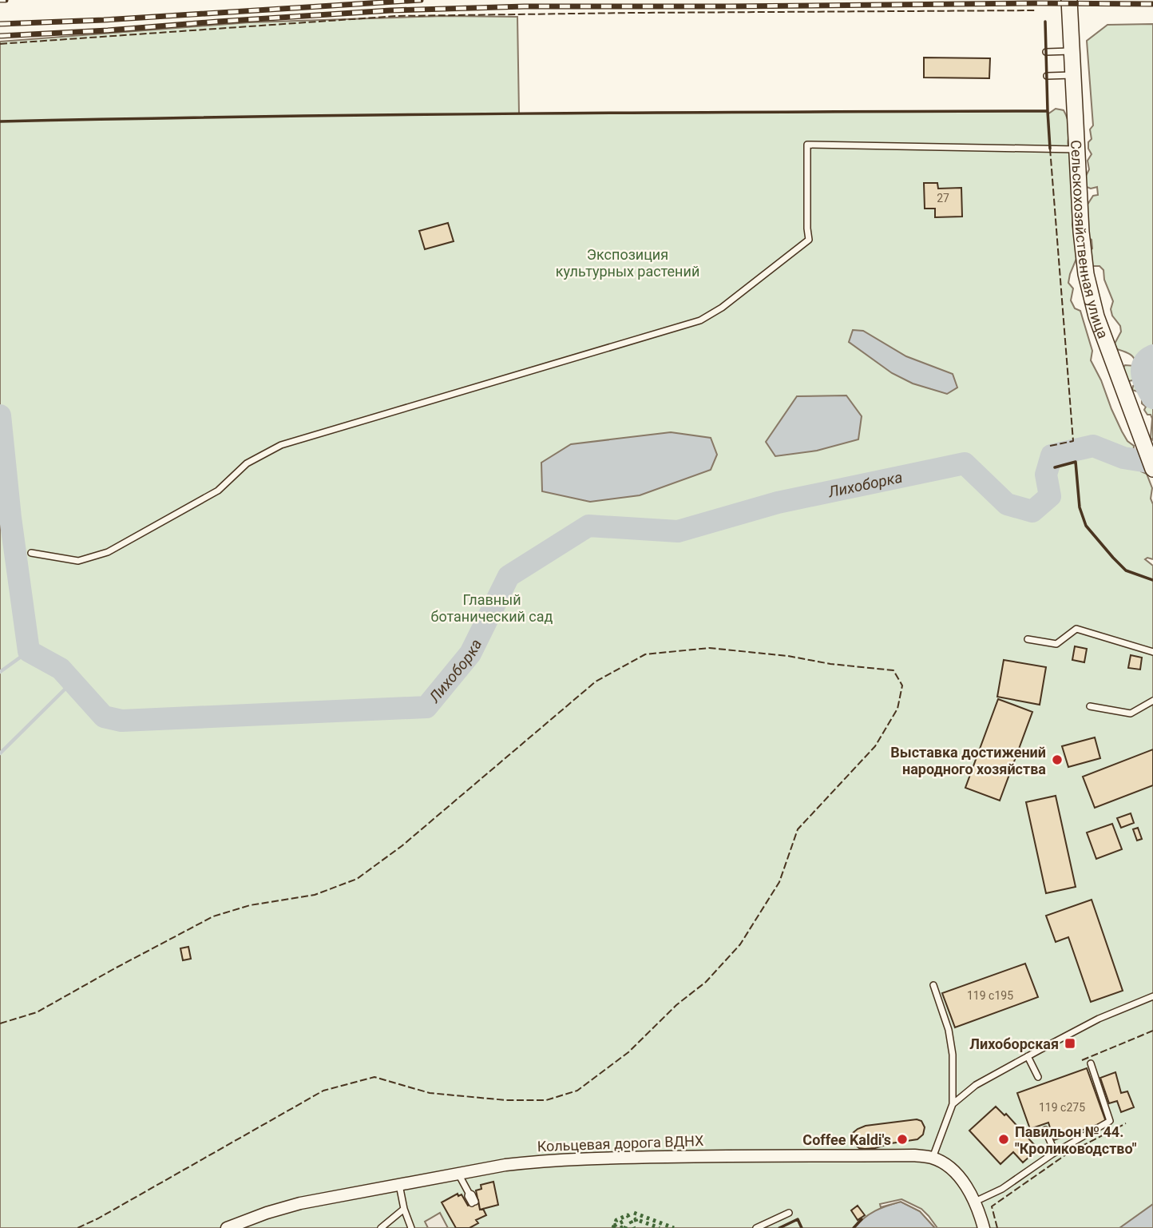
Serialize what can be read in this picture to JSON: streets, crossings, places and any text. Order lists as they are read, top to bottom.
{
  "streets": {
    "main road": ["Сельскохозяйственная улица"],
    "street": ["Кольцевая дорога ВДНХ"]
  },
  "water": ["Лихоборка"],
  "parks": ["Экспозиция культурных растений", "Главный ботанический сад"],
  "places": {
    "other": ["Выставка достижений народного хозяйства", "Coffee Kaldi's", "Павильон № 44. \"Кролиководство\""],
    "transit": ["Лихоборская"]
  },
  "house_numbers": ["27", "119 с195", "119 с275"]
}
